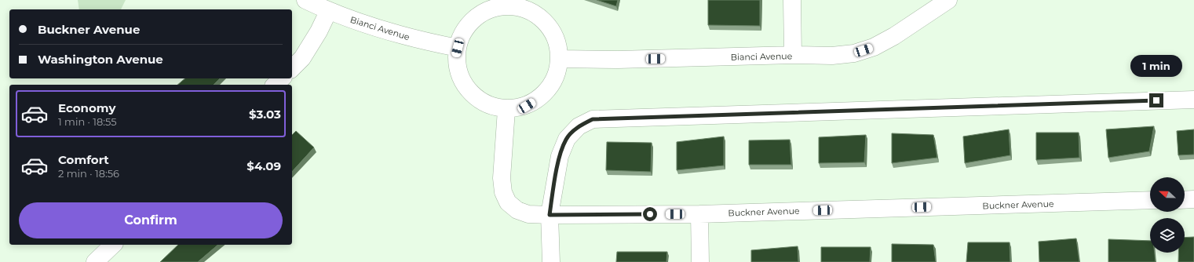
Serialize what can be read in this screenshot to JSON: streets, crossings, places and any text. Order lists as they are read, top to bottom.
{
  "streets": {
    "street": ["Bianci Avenue", "Buckner Avenue"]
  },
  "crossings": [
    ["Bianci Avenue", "Buckner Avenue"]
  ],
  "north": "left",
  "page": {
    "banner": ["Buckner Avenue", "Washington Avenue"],
    "bubble": "1 min",
    "list": [
      {
        "name": "Economy",
        "note": "1 min · 18:55",
        "value": "$3.03"
      },
      {
        "name": "Comfort",
        "note": "2 min · 18:56",
        "value": "$4.09"
      }
    ],
    "buttons": "Confirm"
  }
}
